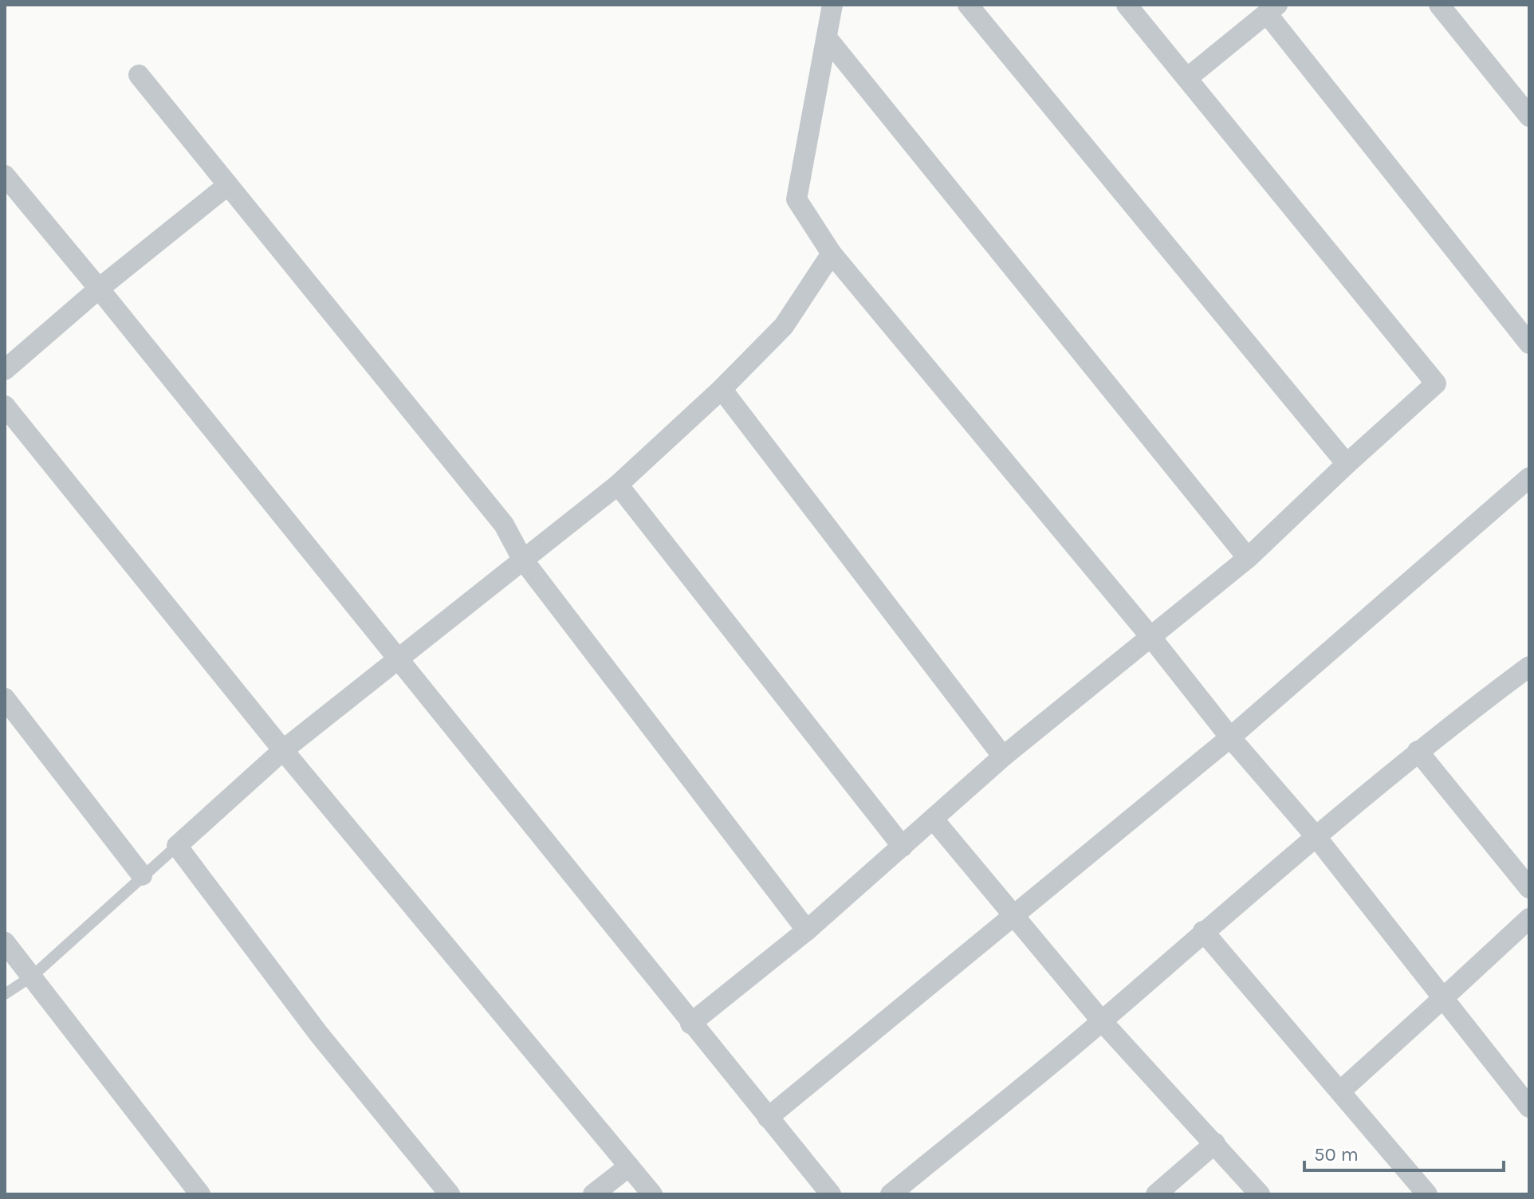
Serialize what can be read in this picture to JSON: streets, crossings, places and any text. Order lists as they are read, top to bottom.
{
  "scale_bar": "50 m"
}
